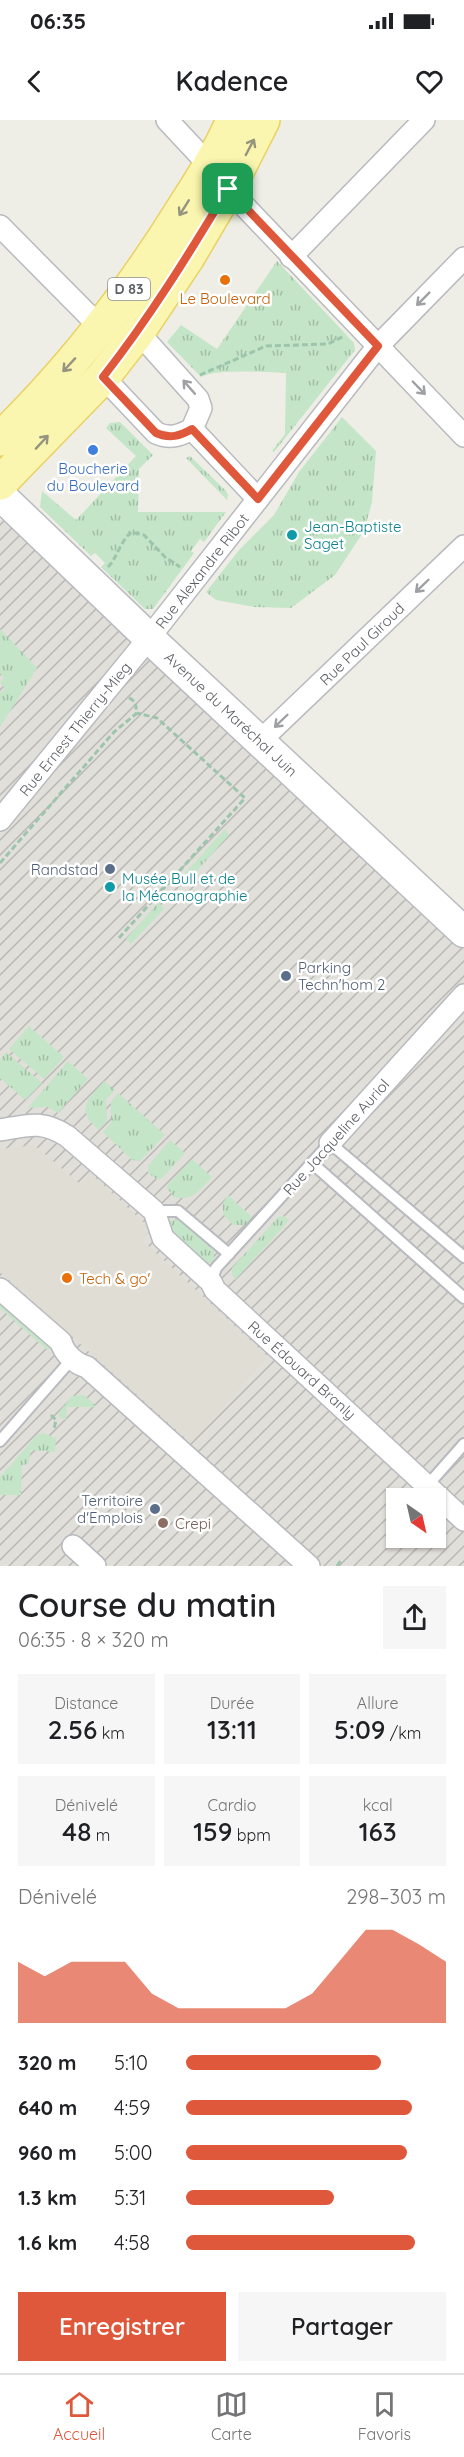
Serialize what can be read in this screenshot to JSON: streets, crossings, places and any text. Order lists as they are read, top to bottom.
{
  "streets": {
    "main road": ["D 83"],
    "street": [
      "Rue Alexandre Ribot",
      "Rue Paul Giroud",
      "Avenue du Maréchal Juin",
      "Rue Ernest Thierry-Mieg",
      "Rue Jacqueline Auriol",
      "Rue Édouard Branly"
    ]
  },
  "crossings": [
    ["Rue Alexandre Ribot", "Avenue du Maréchal Juin"],
    ["Rue Alexandre Ribot", "Rue Ernest Thierry-Mieg"],
    ["Rue Paul Giroud", "Avenue du Maréchal Juin"],
    ["Avenue du Maréchal Juin", "Rue Ernest Thierry-Mieg"],
    ["Rue Jacqueline Auriol", "Rue Édouard Branly"]
  ],
  "one_way": ["Rue Paul Giroud"],
  "places": [
    "Le Boulevard",
    "Boucherie du Boulevard",
    "Jean-Baptiste Saget",
    "Randstad",
    "Musée Bull et de la Mécanographie",
    "Parking Techn'hom 2",
    "Tech & go'",
    "Territoire d'Emplois",
    "Crepi"
  ],
  "north": "bottom right",
  "page": {
    "status": "06:35",
    "header": "Kadence",
    "heading": ["Course du matin", "06:35 · 8 × 320 m"],
    "stats": [
      ["Distance", "2.56 km"],
      ["Durée", "13:11"],
      ["Allure", "5:09 /km"],
      ["Dénivelé", "48 m"],
      ["Cardio", "159 bpm"],
      ["kcal", "163"]
    ],
    "chart": ["Dénivelé", "298–303 m"],
    "list": [
      {
        "name": "320 m",
        "note": "5:10"
      },
      {
        "name": "640 m",
        "note": "4:59"
      },
      {
        "name": "960 m",
        "note": "5:00"
      },
      {
        "name": "1.3 km",
        "note": "5:31"
      },
      {
        "name": "1.6 km",
        "note": "4:58"
      }
    ],
    "buttons": ["Enregistrer", "Partager"],
    "tabs": ["Accueil", "Carte", "Favoris"]
  }
}
